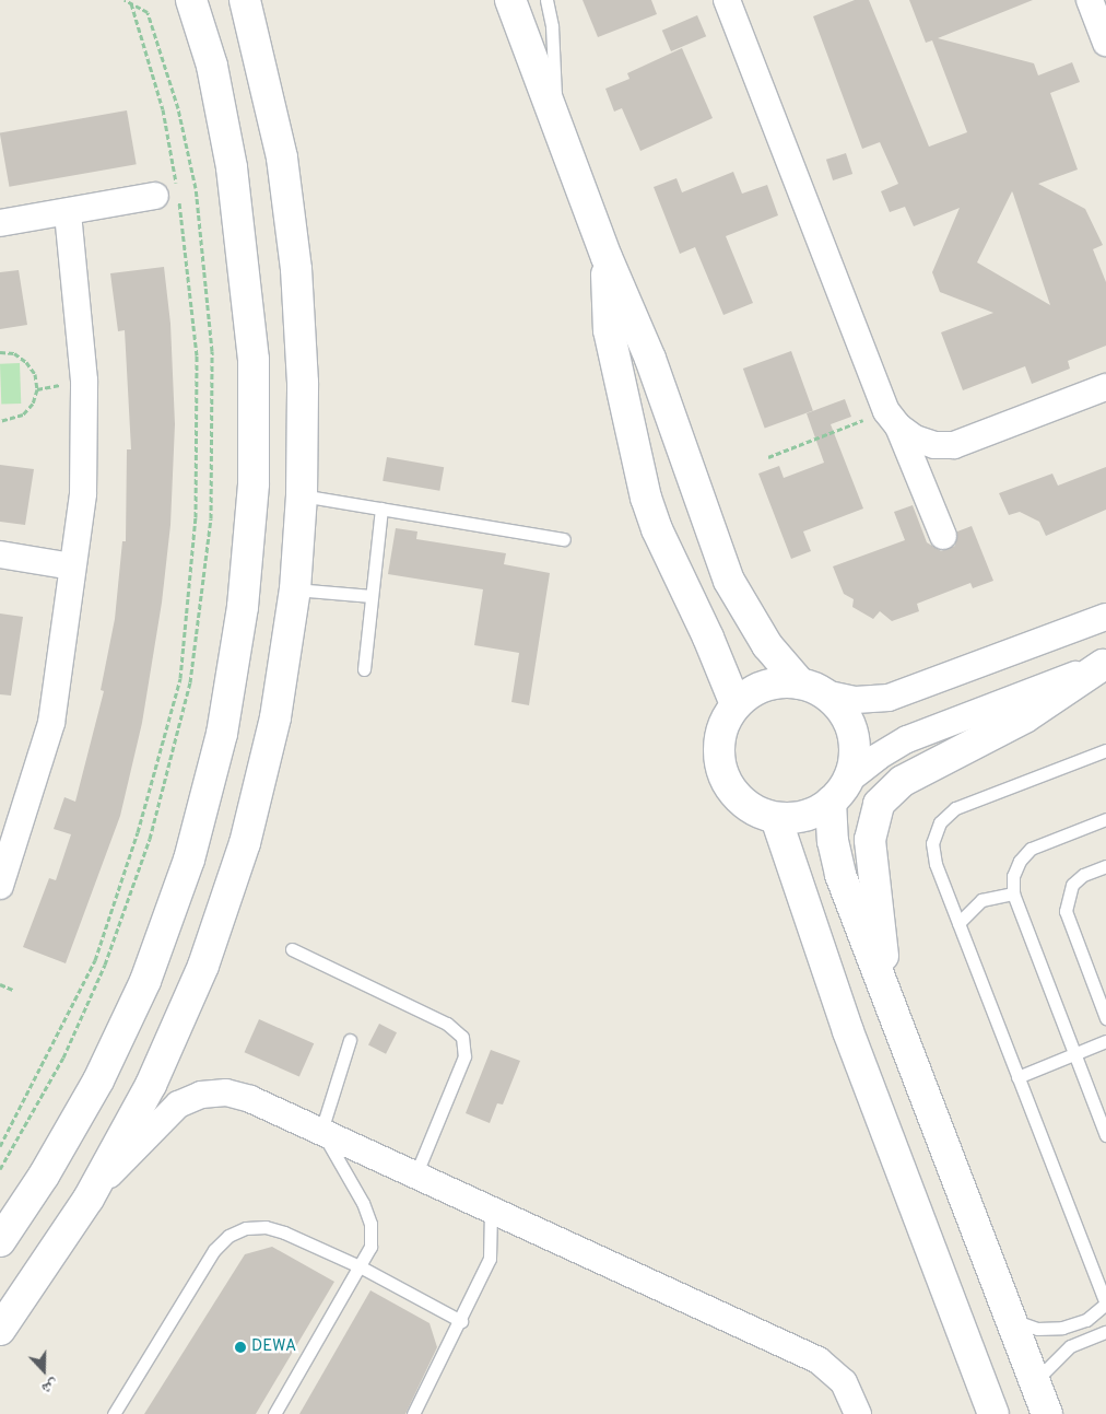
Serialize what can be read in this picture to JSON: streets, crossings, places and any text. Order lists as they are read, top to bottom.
{
  "places": ["DEWA"],
  "north": "bottom"
}
